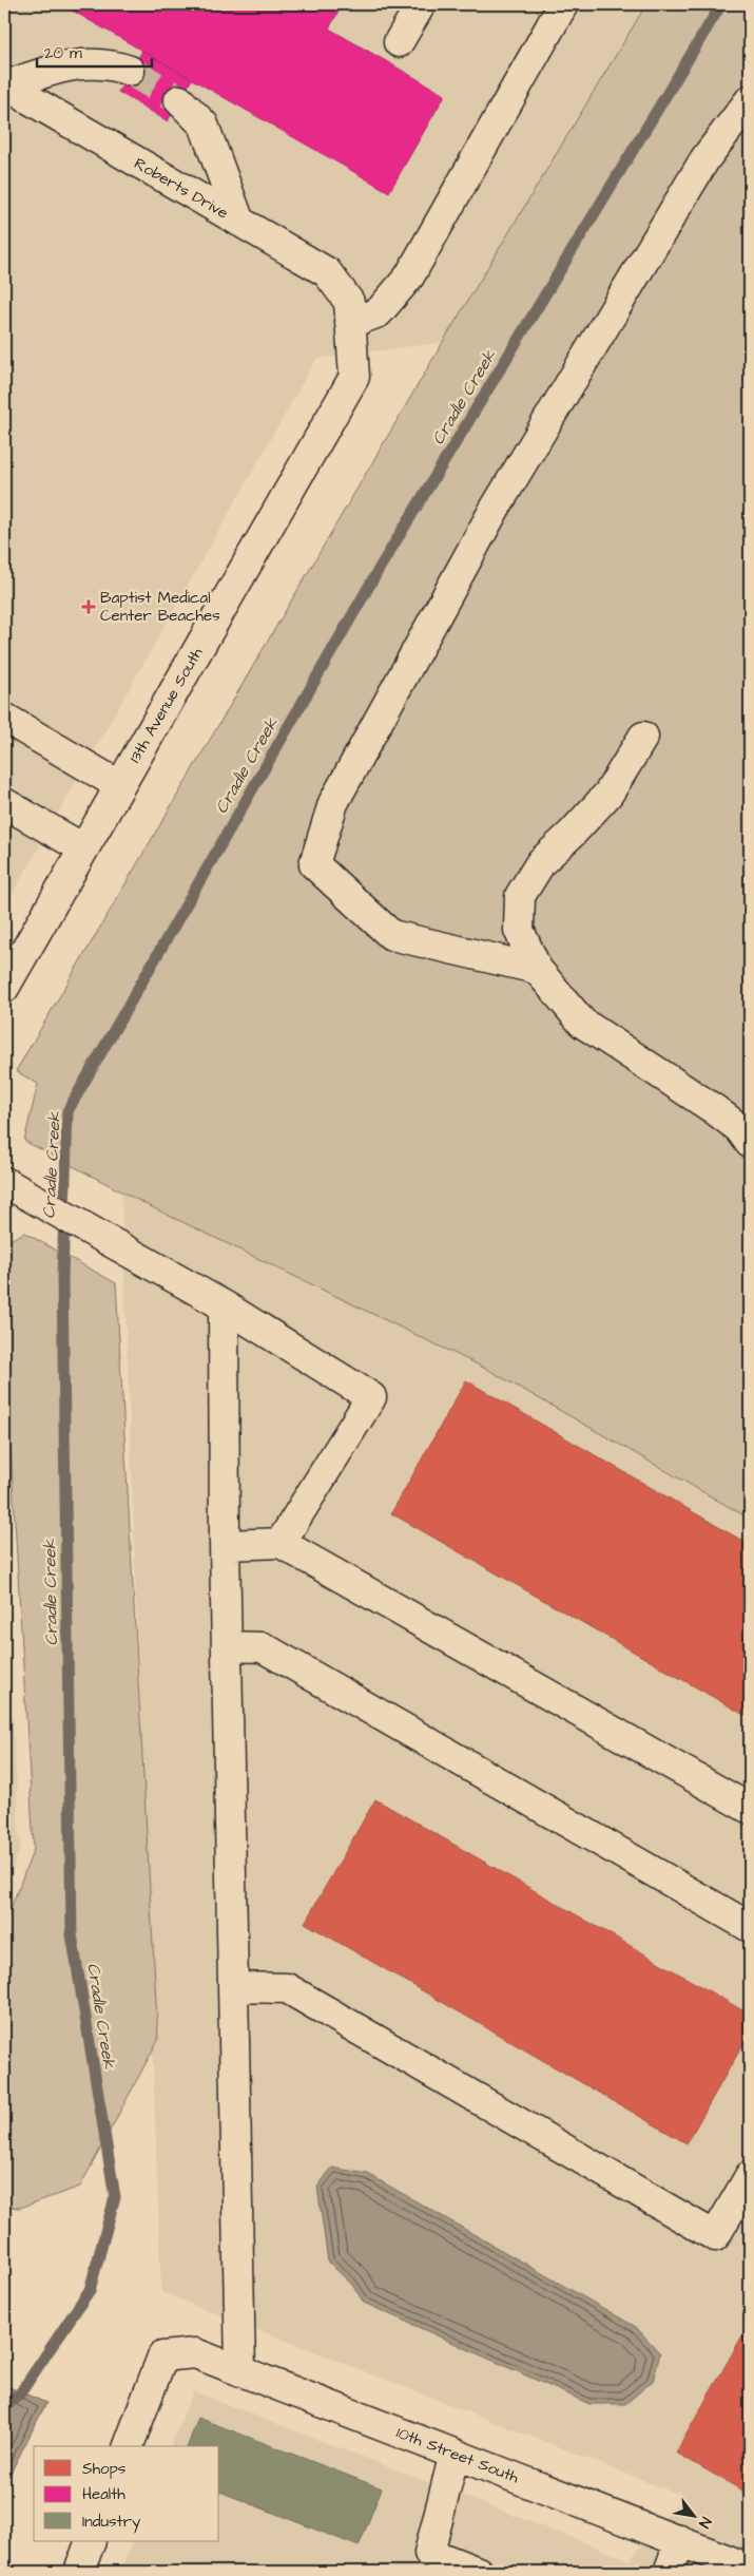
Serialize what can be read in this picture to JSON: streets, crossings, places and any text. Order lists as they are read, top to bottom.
{
  "streets": {
    "street": ["Roberts Drive", "13th Avenue South", "10th Street South"]
  },
  "crossings": [
    ["Roberts Drive", "13th Avenue South"]
  ],
  "water": ["Cradle Creek"],
  "places": {
    "health": ["Baptist Medical Center Beaches"]
  },
  "legend": ["Shops", "Health", "Industry"],
  "scale_bar": "20 m",
  "north": "bottom right"
}
